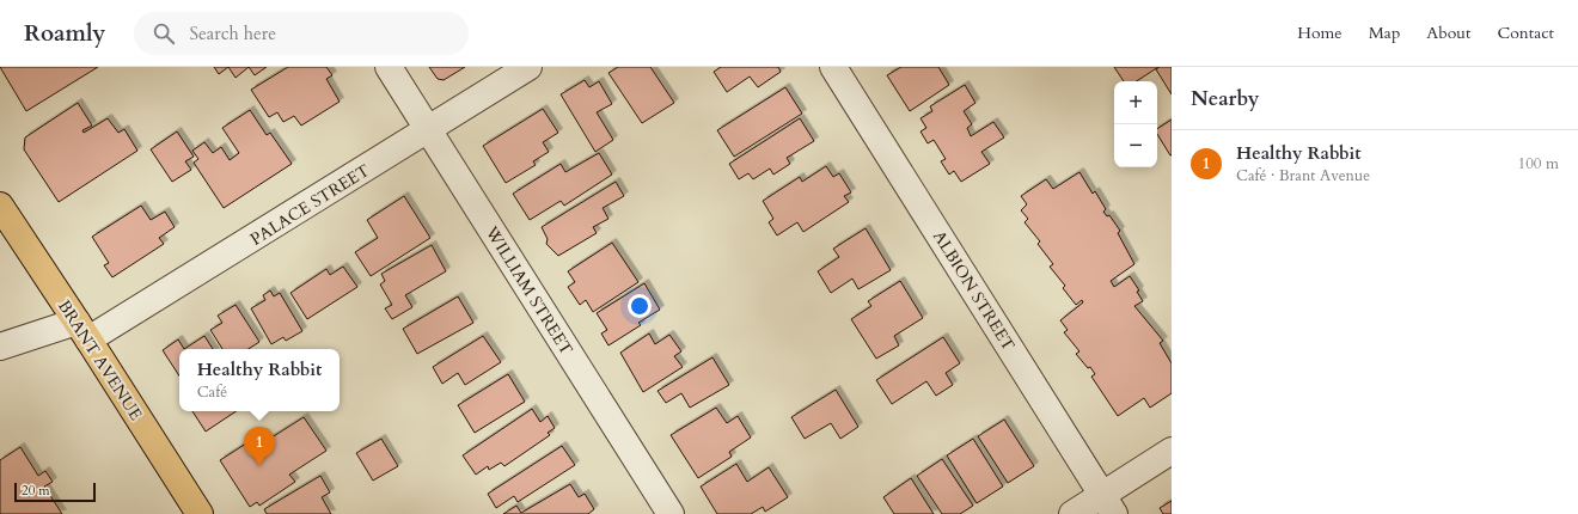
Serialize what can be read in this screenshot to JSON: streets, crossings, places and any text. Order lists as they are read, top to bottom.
{
  "streets": {
    "main road": ["BRANT AVENUE"],
    "street": ["PALACE STREET", "WILLIAM STREET", "ALBION STREET"]
  },
  "crossings": [
    ["PALACE STREET", "WILLIAM STREET"],
    ["PALACE STREET", "BRANT AVENUE"]
  ],
  "scale_bar": "20 m",
  "page": {
    "header": "Roamly",
    "search": "Search here",
    "nav": [
      "Home",
      "Map",
      "About",
      "Contact"
    ],
    "heading": "Nearby",
    "map_buttons": ["+", "−"],
    "list": [
      {
        "mark": "1",
        "name": "Healthy Rabbit",
        "note": "Café · Brant Avenue",
        "value": "100 m"
      }
    ],
    "popup": ["Healthy Rabbit", "Café"],
    "pins": "1",
    "scale": "20 m"
  }
}
